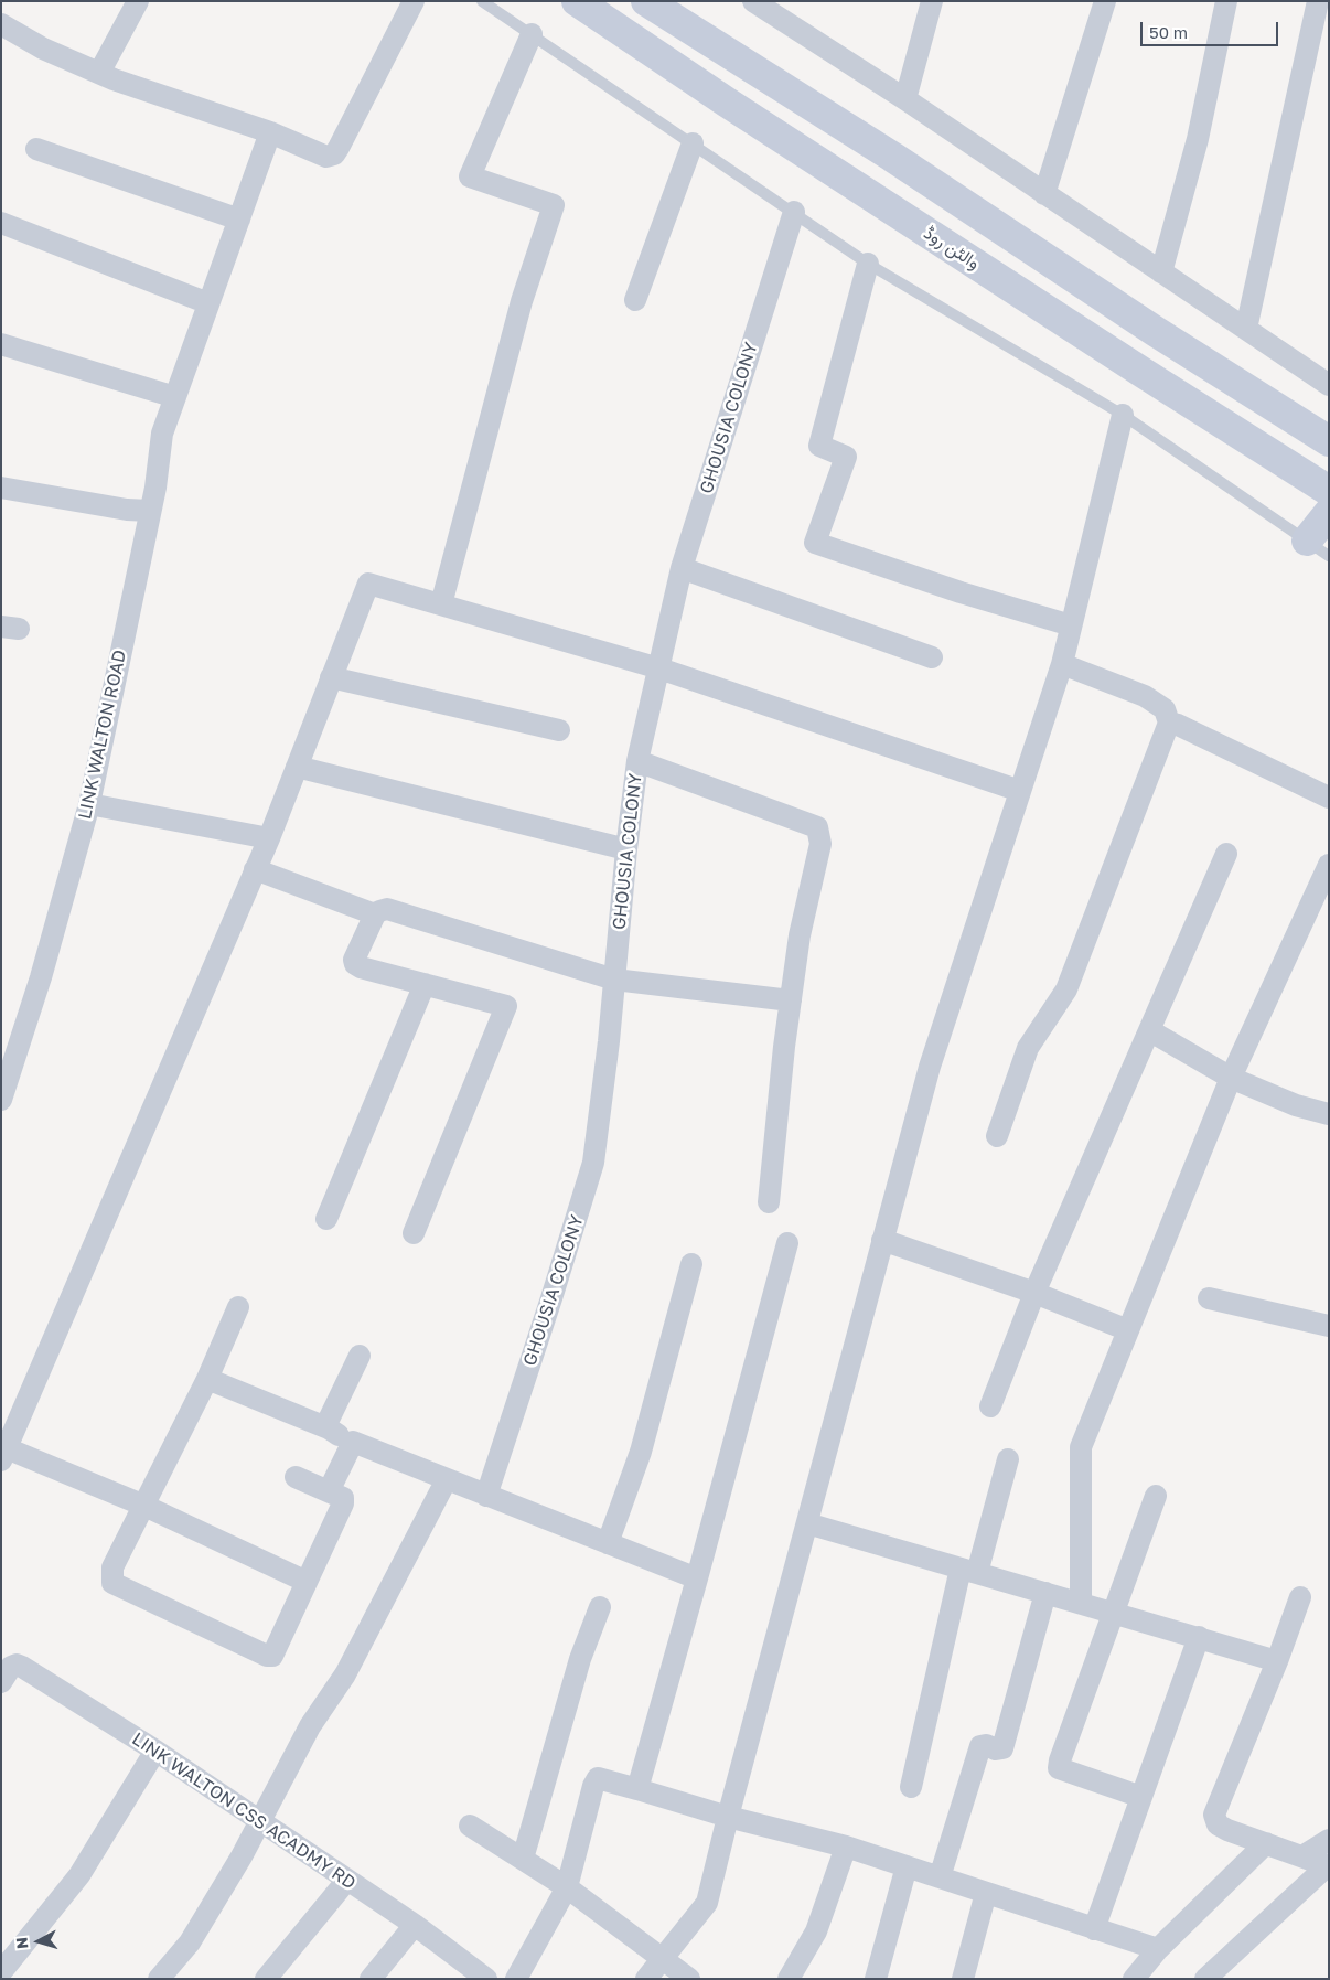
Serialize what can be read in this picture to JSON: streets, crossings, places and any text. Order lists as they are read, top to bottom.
{
  "streets": {
    "main road": ["والٹن روڈ"],
    "street": ["GHOUSIA COLONY", "LINK WALTON ROAD", "LINK WALTON CSS ACADMY RD"]
  },
  "scale_bar": "50 m",
  "north": "left"
}
